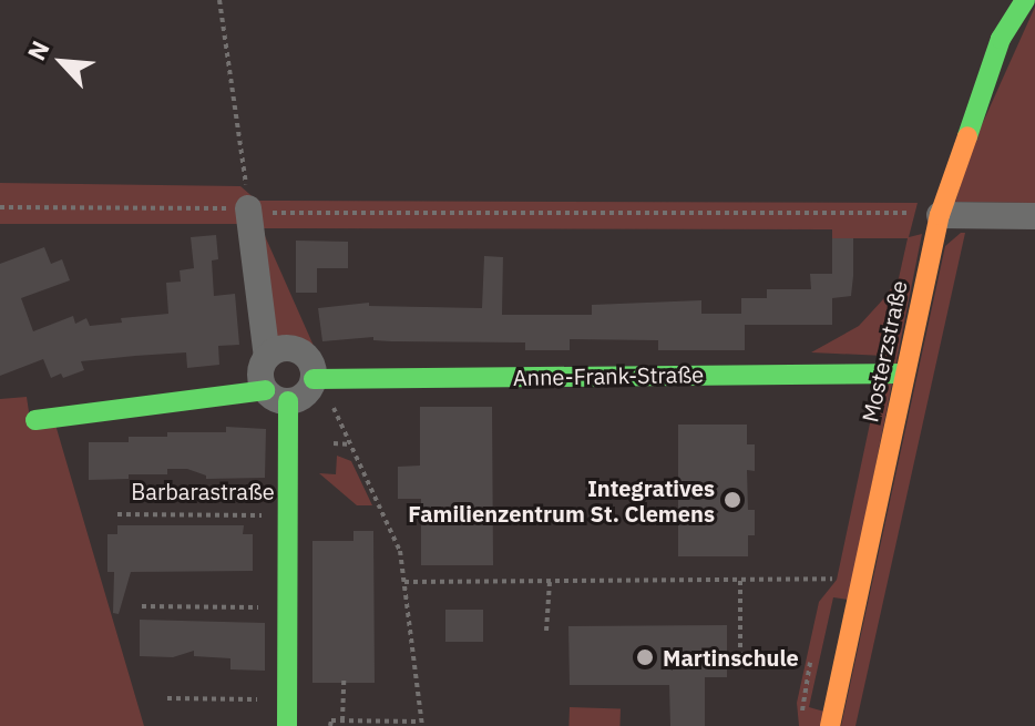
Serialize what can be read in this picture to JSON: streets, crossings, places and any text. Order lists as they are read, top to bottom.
{
  "streets": {
    "street": ["Mosterzstraße", "Anne-Frank-Straße", "Barbarastraße"]
  },
  "crossings": [
    ["Mosterzstraße", "Anne-Frank-Straße"],
    ["Anne-Frank-Straße", "Barbarastraße"]
  ],
  "places": ["Integratives Familienzentrum St. Clemens", "Martinschule"],
  "north": "top left"
}
